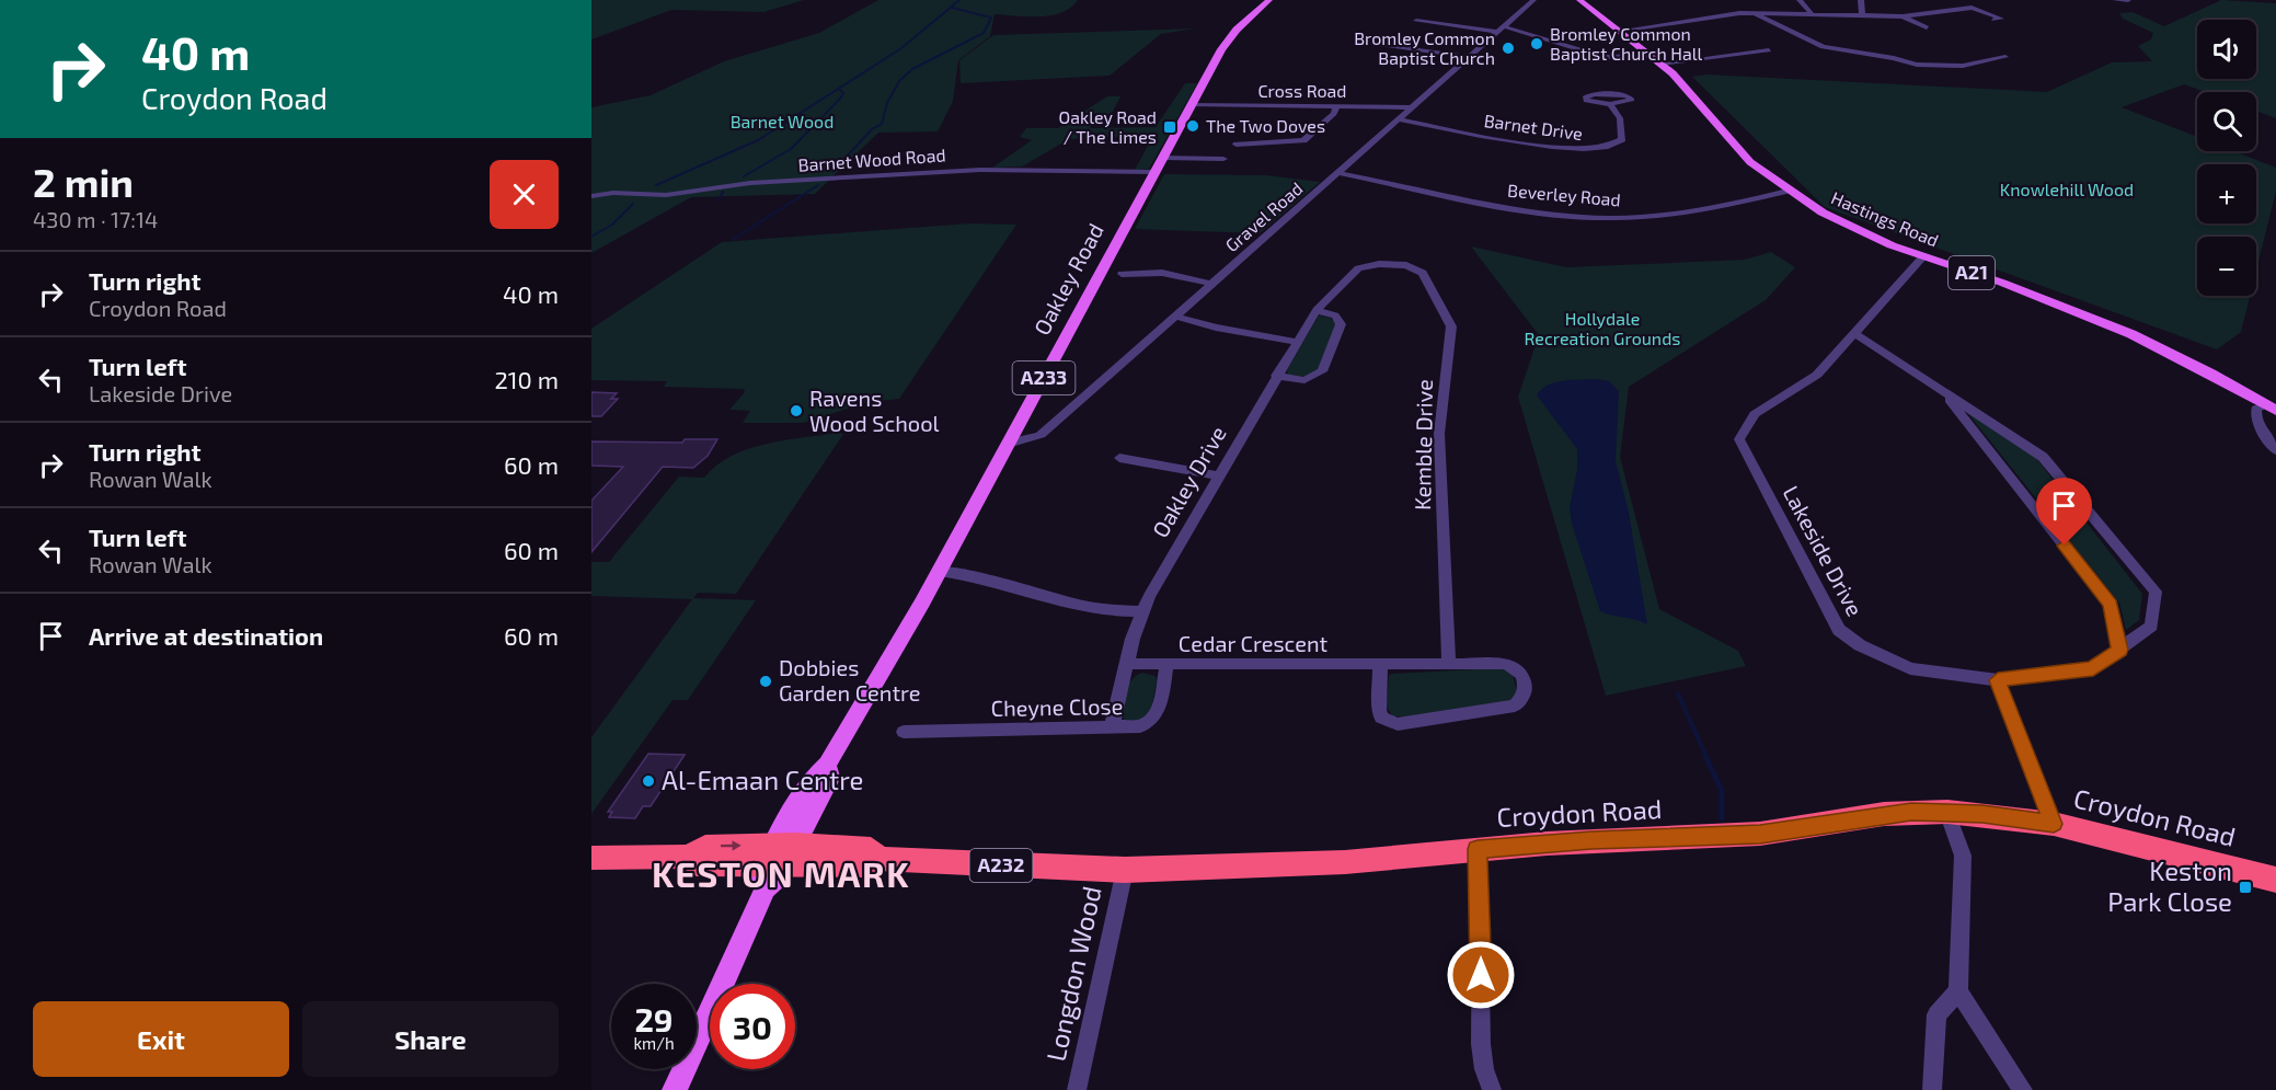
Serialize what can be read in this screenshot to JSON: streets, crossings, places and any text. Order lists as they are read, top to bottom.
{
  "streets": {
    "highway": ["Croydon Road", "A232"],
    "main road": [
      "Hastings Road",
      "A21",
      "Oakley Road",
      "A233"
    ],
    "street": [
      "Cross Road",
      "Barnet Drive",
      "Barnet Wood Road",
      "Beverley Road",
      "Gravel Road",
      "Kemble Drive",
      "Oakley Drive",
      "Lakeside Drive",
      "Cedar Crescent",
      "Cheyne Close",
      "Longdon Wood"
    ]
  },
  "crossings": [
    ["Cross Road", "Gravel Road"],
    ["Cross Road", "Oakley Road"],
    ["Barnet Drive", "Gravel Road"],
    ["Barnet Wood Road", "Oakley Road"],
    ["Beverley Road", "Gravel Road"],
    ["Beverley Road", "Hastings Road"],
    ["Gravel Road", "Oakley Road"],
    ["Hastings Road", "Lakeside Drive"],
    ["Oakley Road", "A233"],
    ["Oakley Road", "Croydon Road"],
    ["A233", "Croydon Road"],
    ["Kemble Drive", "Oakley Drive"],
    ["Kemble Drive", "Cedar Crescent"],
    ["Oakley Drive", "Cedar Crescent"],
    ["Oakley Drive", "Cheyne Close"],
    ["Cedar Crescent", "Cheyne Close"],
    ["Croydon Road", "Longdon Wood"]
  ],
  "districts": ["KESTON MARK"],
  "parks": ["Barnet Wood", "Knowlehill Wood", "Hollydale Recreation Grounds"],
  "places": {
    "other": [
      "Bromley Common Baptist Church Hall",
      "Bromley Common Baptist Church",
      "The Two Doves",
      "Ravens Wood School",
      "Dobbies Garden Centre",
      "Al-Emaan Centre"
    ],
    "transit": ["Oakley Road / The Limes", "Keston Park Close"]
  },
  "page": {
    "turn": ["40 m", "Croydon Road"],
    "map_buttons": ["+", "−"],
    "heading": ["2 min", "430 m · 17:14"],
    "list": [
      {
        "name": "Turn right",
        "note": "Croydon Road",
        "value": "40 m"
      },
      {
        "name": "Turn left",
        "note": "Lakeside Drive",
        "value": "210 m"
      },
      {
        "name": "Turn right",
        "note": "Rowan Walk",
        "value": "60 m"
      },
      {
        "name": "Turn left",
        "note": "Rowan Walk",
        "value": "60 m"
      },
      {
        "name": "Arrive at destination",
        "value": "60 m"
      }
    ],
    "speed": "29 km/h",
    "limit": "30",
    "buttons": ["Exit", "Share"]
  }
}
